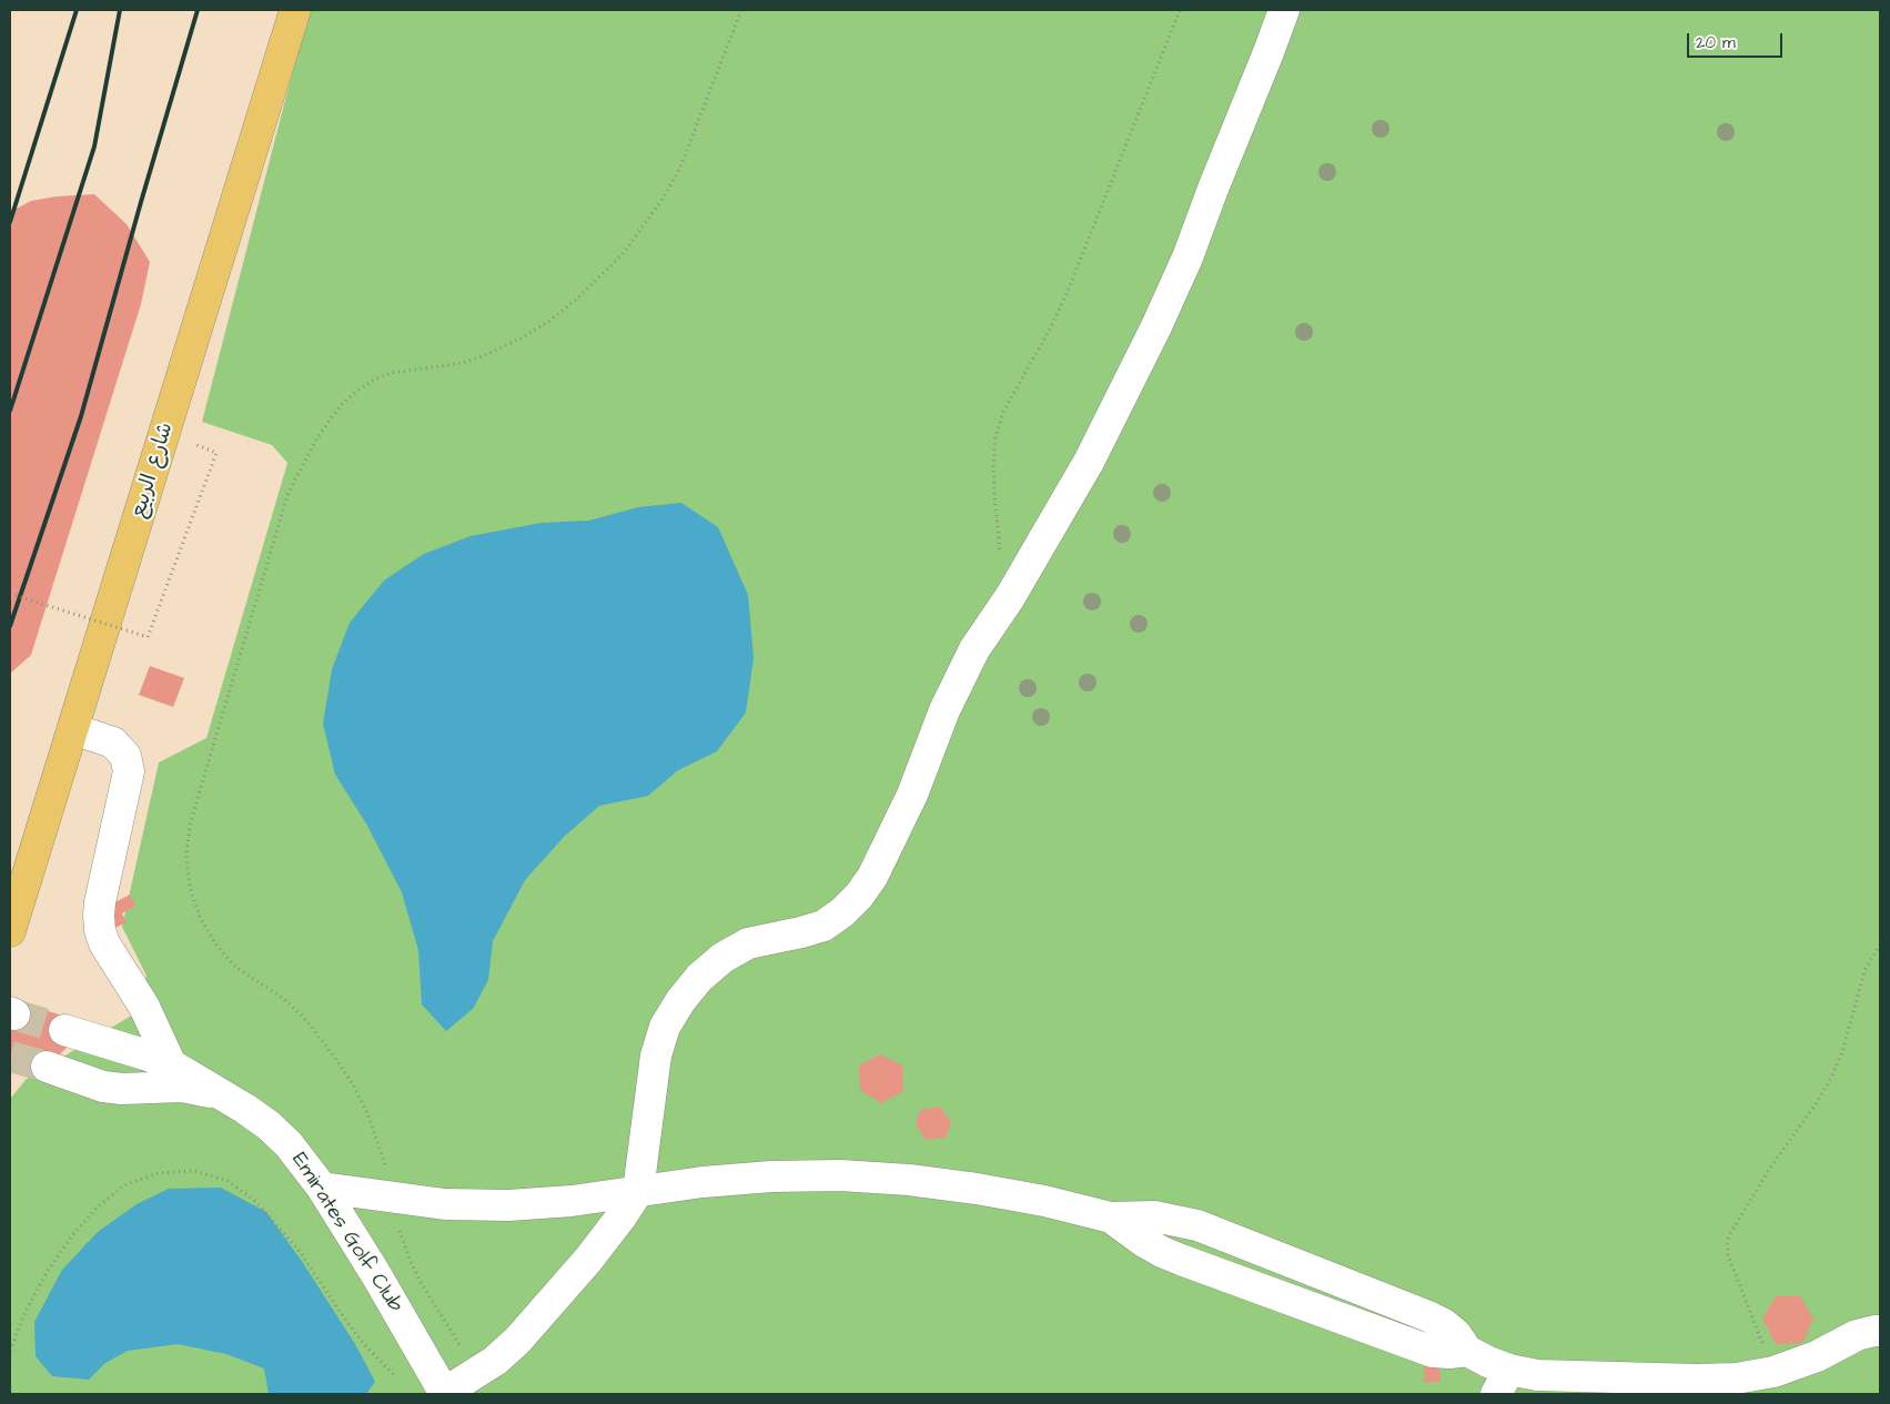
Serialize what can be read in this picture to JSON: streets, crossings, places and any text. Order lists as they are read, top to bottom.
{
  "streets": {
    "main road": ["شارع الربيع"],
    "lane": ["Emirates Golf Club"]
  },
  "scale_bar": "20 m"
}
